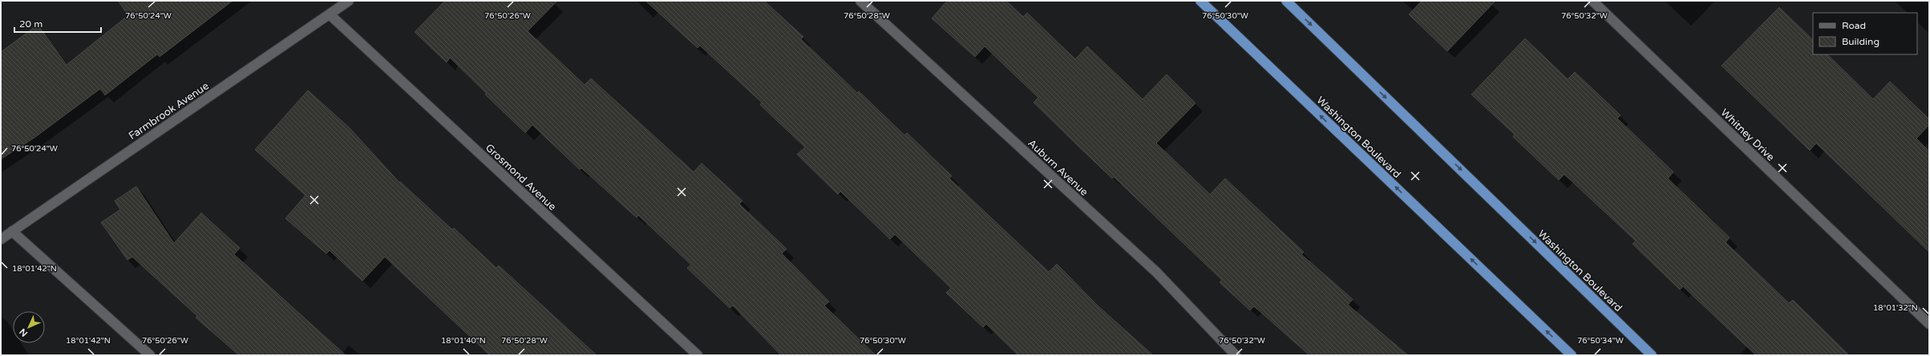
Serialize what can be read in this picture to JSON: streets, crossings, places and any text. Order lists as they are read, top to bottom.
{
  "streets": {
    "highway": ["Washington Boulevard"],
    "street": [
      "Farmbrook Avenue",
      "Whitney Drive",
      "Auburn Avenue",
      "Grosmond Avenue"
    ]
  },
  "crossings": [
    ["Farmbrook Avenue", "Grosmond Avenue"]
  ],
  "legend": ["Road", "Building"],
  "scale_bar": "20 m",
  "north": "bottom left",
  "coordinates": [
    "76°50'24\"W",
    "76°50'26\"W",
    "76°50'30\"W",
    "76°50'28\"W",
    "76°50'32\"W",
    "18°01'42\"N",
    "18°01'32\"N",
    "18°01'40\"N",
    "76°50'34\"W"
  ]
}
